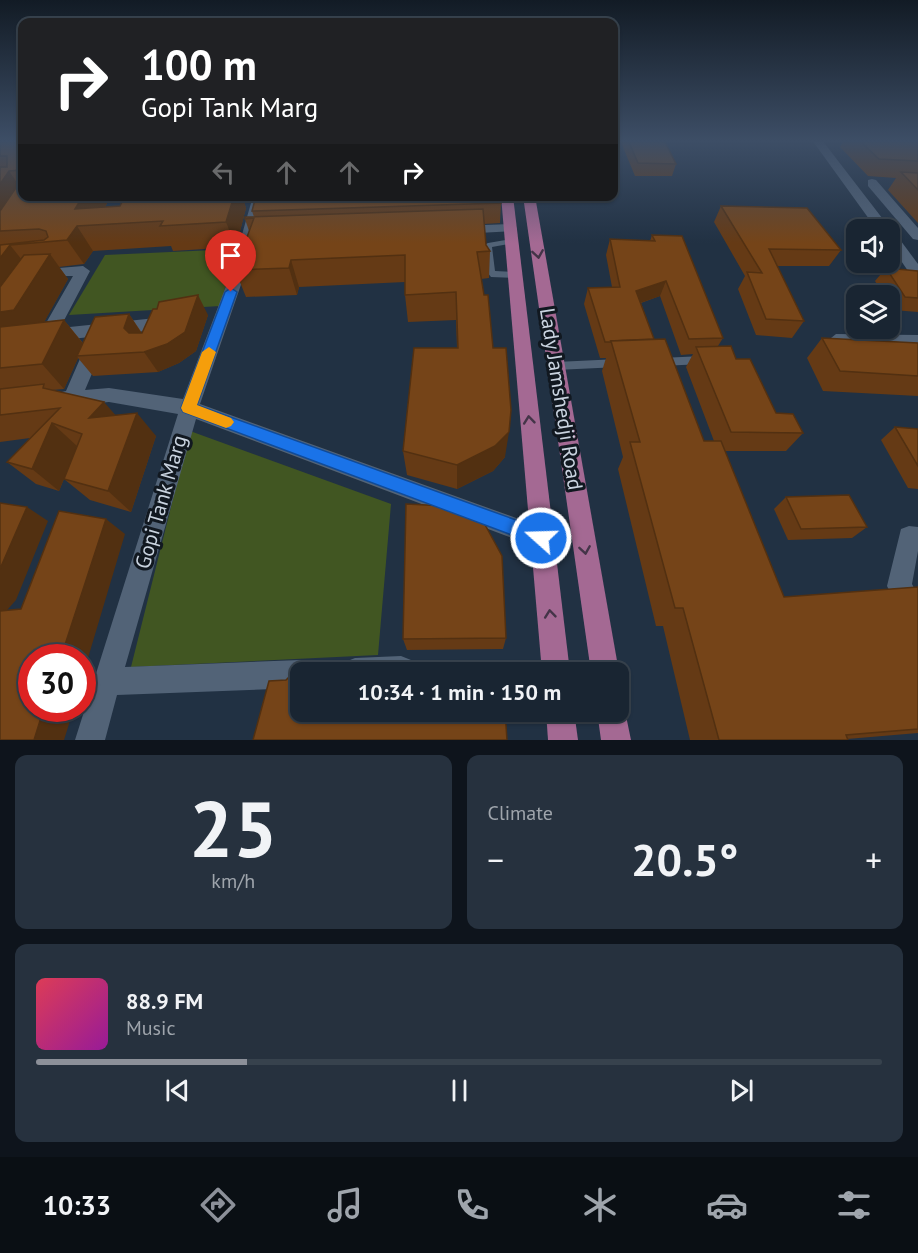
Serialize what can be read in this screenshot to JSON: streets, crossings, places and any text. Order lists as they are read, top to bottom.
{
  "streets": {
    "main road": ["Lady Jamshedji Road"],
    "street": ["Gopi Tank Marg"]
  },
  "page": {
    "turn": ["100 m", "Gopi Tank Marg"],
    "limit": "30",
    "trip": "10:34 · 1 min · 150 m",
    "tile": [
      ["25", "km/h"],
      "Climate"
    ],
    "heat": ["−", "20.5°", "+"],
    "song": ["88.9 FM", "Music"],
    "tabs": "10:33"
  }
}
